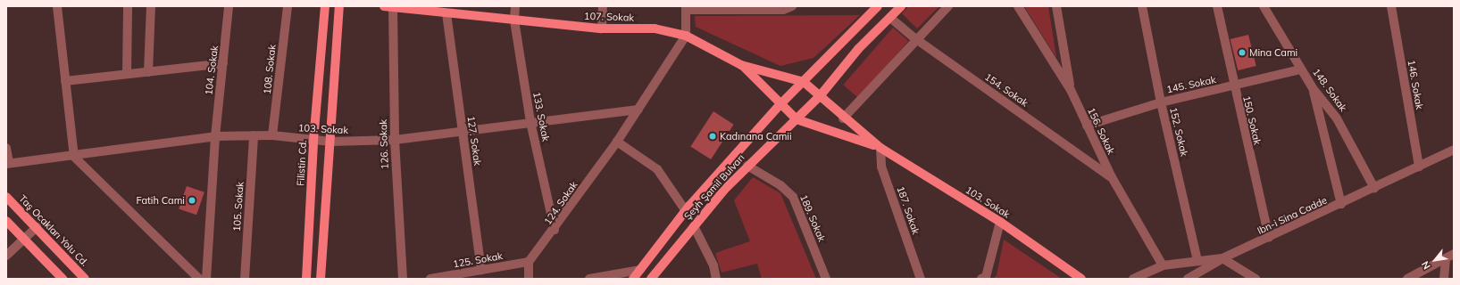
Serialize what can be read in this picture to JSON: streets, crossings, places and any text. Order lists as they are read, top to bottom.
{
  "streets": {
    "main road": [
      "107. Sokak",
      "103. Sokak",
      "Filistin Cd.",
      "Şeyh Şamil Bulvarı",
      "Taş Ocakları Yolu Cd."
    ],
    "street": [
      "108. Sokak",
      "104. Sokak",
      "145. Sokak",
      "146. Sokak",
      "154. Sokak",
      "148. Sokak",
      "133. Sokak",
      "150. Sokak",
      "156. Sokak",
      "152. Sokak",
      "127. Sokak",
      "126. Sokak",
      "124. Sokak",
      "105. Sokak",
      "187. Sokak",
      "Ibn-i Sina Cadde",
      "189. Sokak",
      "125. Sokak"
    ]
  },
  "crossings": [
    ["107. Sokak", "133. Sokak"],
    ["107. Sokak", "103. Sokak"],
    ["107. Sokak", "127. Sokak"],
    ["107. Sokak", "126. Sokak"],
    ["107. Sokak", "124. Sokak"],
    ["108. Sokak", "103. Sokak"],
    ["104. Sokak", "103. Sokak"],
    ["145. Sokak", "148. Sokak"],
    ["145. Sokak", "150. Sokak"],
    ["145. Sokak", "156. Sokak"],
    ["145. Sokak", "152. Sokak"],
    ["146. Sokak", "Ibn-i Sina Cadde"],
    ["154. Sokak", "156. Sokak"],
    ["154. Sokak", "Şeyh Şamil Bulvarı"],
    ["148. Sokak", "Ibn-i Sina Cadde"],
    ["133. Sokak", "103. Sokak"],
    ["133. Sokak", "124. Sokak"],
    ["150. Sokak", "Ibn-i Sina Cadde"],
    ["103. Sokak", "127. Sokak"],
    ["103. Sokak", "126. Sokak"],
    ["103. Sokak", "Filistin Cd."],
    ["103. Sokak", "Şeyh Şamil Bulvarı"],
    ["103. Sokak", "124. Sokak"],
    ["103. Sokak", "105. Sokak"],
    ["103. Sokak", "187. Sokak"],
    ["156. Sokak", "Ibn-i Sina Cadde"],
    ["152. Sokak", "Ibn-i Sina Cadde"],
    ["127. Sokak", "125. Sokak"],
    ["Şeyh Şamil Bulvarı", "189. Sokak"],
    ["124. Sokak", "125. Sokak"]
  ],
  "places": ["Mina Cami", "Kadınana Camii", "Fatih Cami"],
  "north": "bottom left"
}
